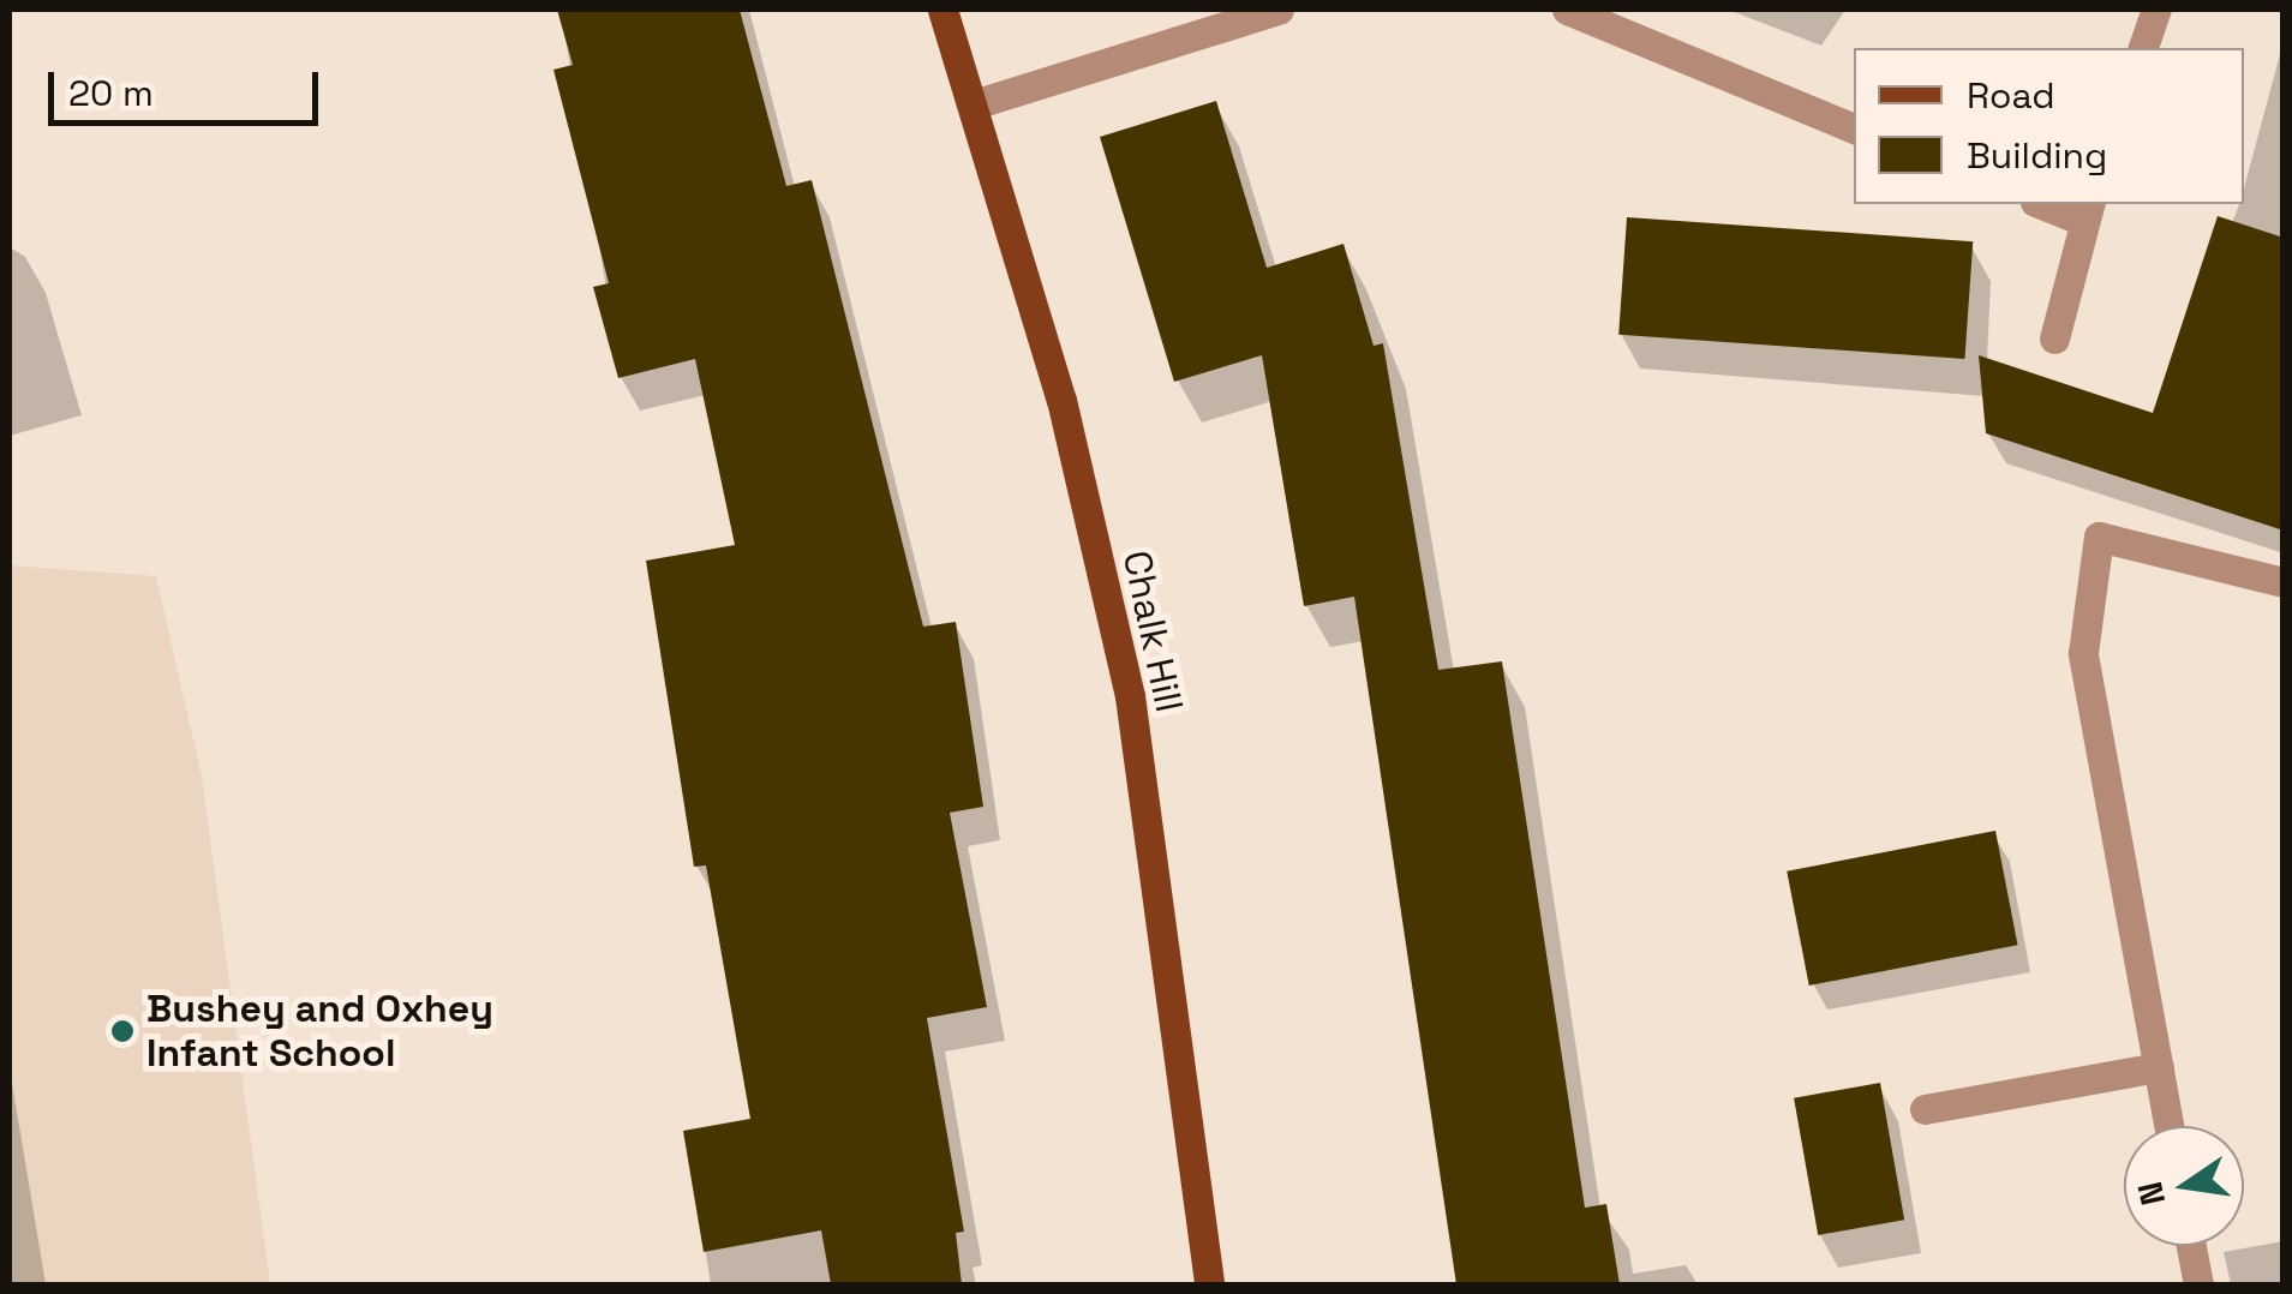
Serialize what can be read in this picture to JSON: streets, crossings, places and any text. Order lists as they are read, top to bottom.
{
  "streets": {
    "main road": ["Chalk Hill"]
  },
  "places": ["Bushey and Oxhey Infant School"],
  "legend": ["Road", "Building"],
  "scale_bar": "20 m",
  "north": "left"
}
